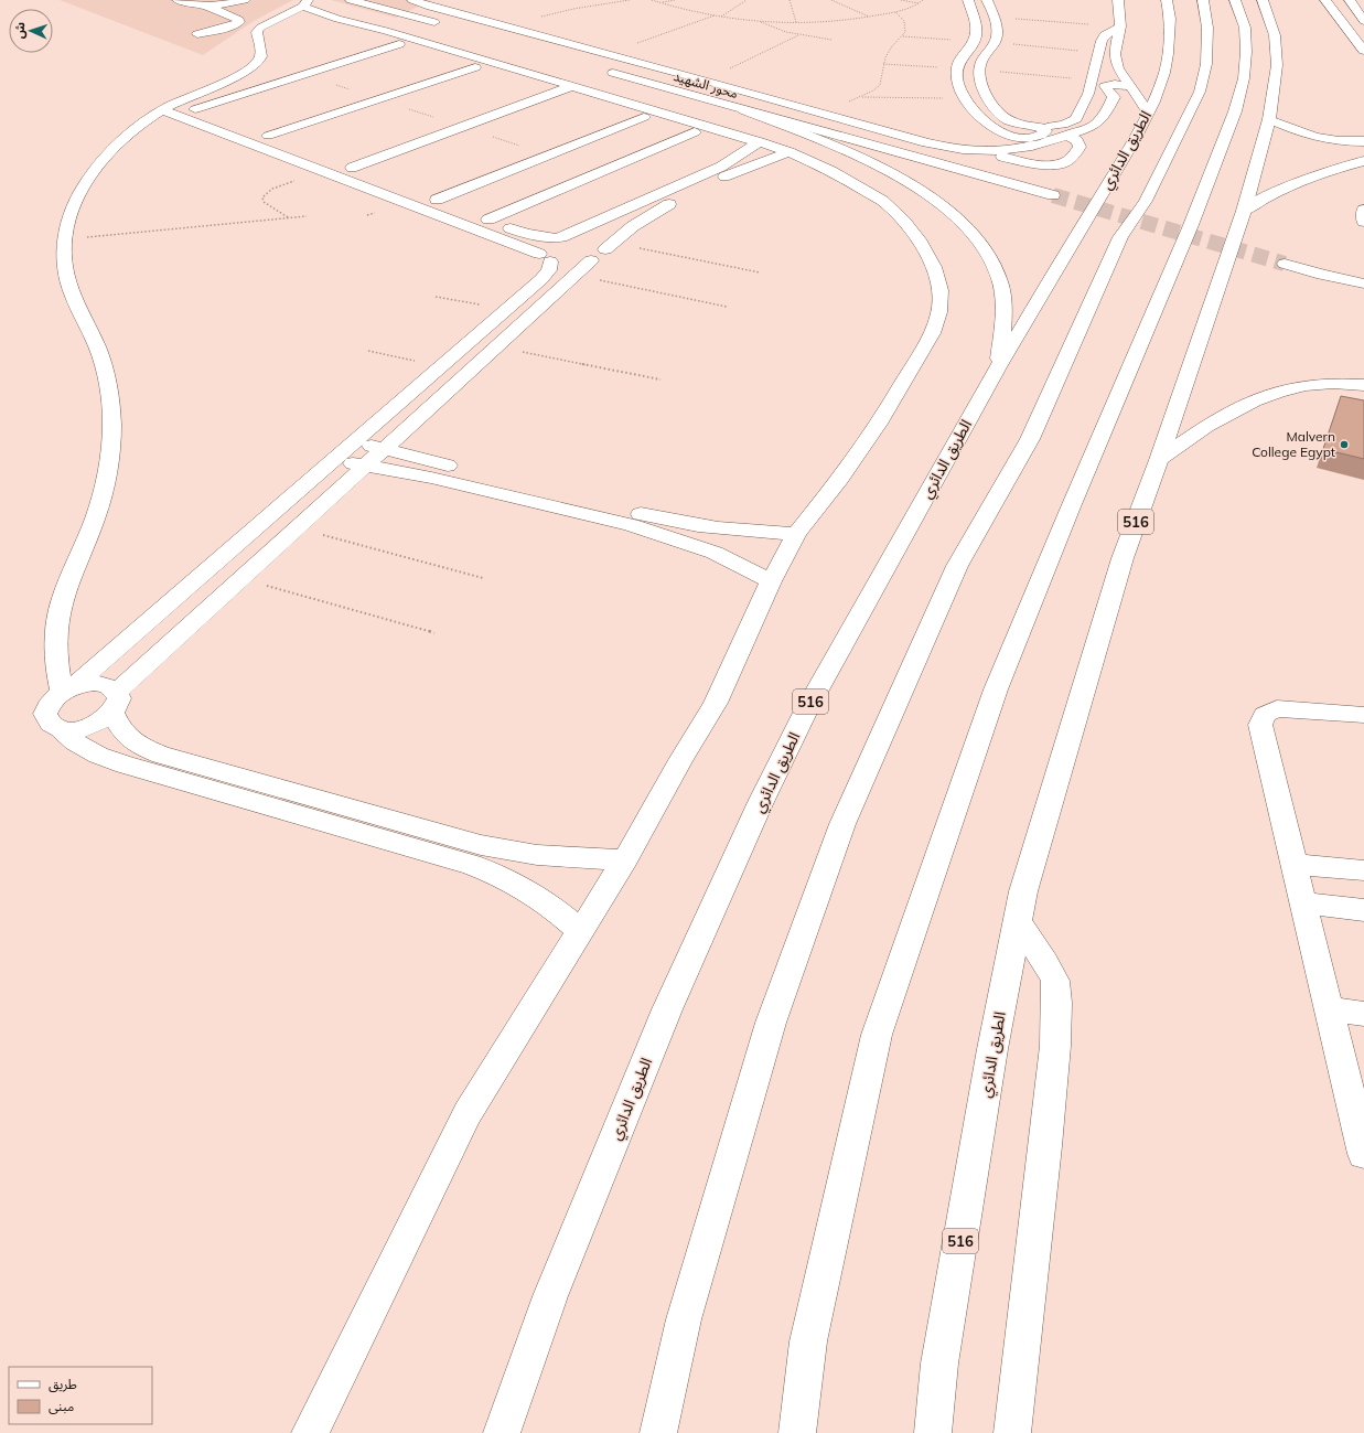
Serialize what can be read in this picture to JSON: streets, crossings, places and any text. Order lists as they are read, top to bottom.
{
  "streets": {
    "main road": ["محور الشهيد", "الطريق الدائري", "516"]
  },
  "places": ["Malvern College Egypt"],
  "legend": ["طريق", "مبنى"],
  "north": "left"
}
